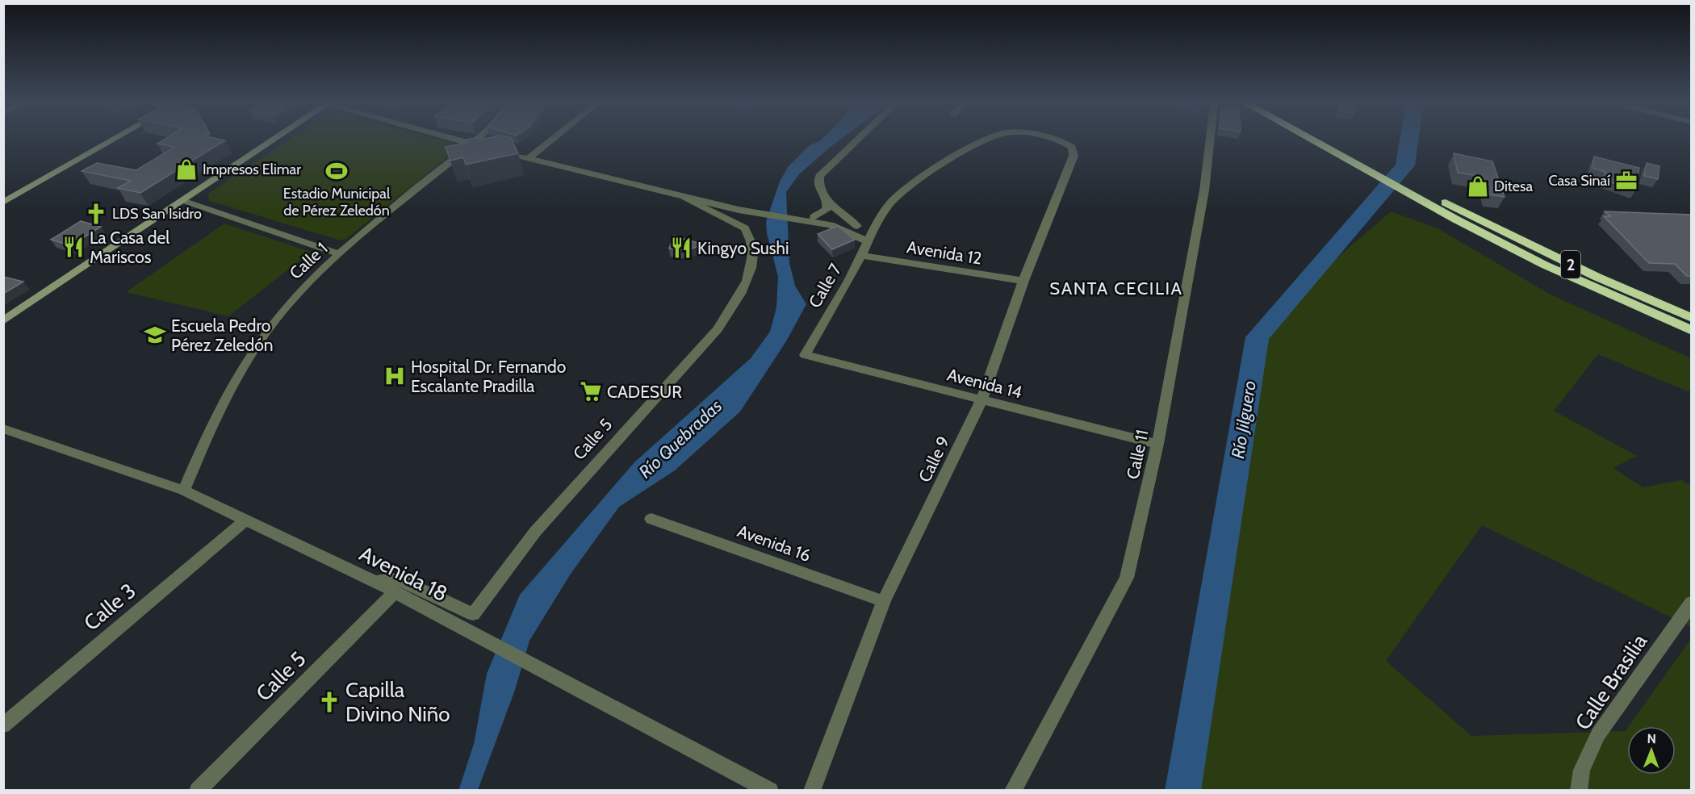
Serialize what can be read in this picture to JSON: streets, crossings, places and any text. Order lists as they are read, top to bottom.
{
  "streets": {
    "highway": ["2"],
    "street": [
      "Avenida 12",
      "Calle 1",
      "Calle 7",
      "Avenida 14",
      "Calle 5",
      "Calle 11",
      "Calle 9",
      "Avenida 16",
      "Avenida 18",
      "Calle 3",
      "Calle Brasilia"
    ]
  },
  "crossings": [
    ["Avenida 12", "Calle 7"],
    ["Avenida 12", "Calle 9"],
    ["Calle 1", "Avenida 18"],
    ["Calle 7", "Avenida 14"],
    ["Calle 7", "Calle 9"],
    ["Avenida 14", "Calle 11"],
    ["Avenida 14", "Calle 9"],
    ["Calle 5", "Avenida 18"],
    ["Calle 9", "Avenida 16"],
    ["Avenida 18", "Calle 3"]
  ],
  "districts": ["SANTA CECILIA"],
  "water": ["Río Jilguero", "Río Quebradas"],
  "places": {
    "shop": ["Impresos Elimar", "Ditesa"],
    "sports": ["Estadio Municipal de Pérez Zeledón"],
    "office": ["Casa Sinaí"],
    "church": ["LDS San Isidro", "Capilla Divino Niño"],
    "restaurant": ["La Casa del Mariscos", "Kingyo Sushi"],
    "school or university": ["Escuela Pedro Pérez Zeledón"],
    "hospital": ["Hospital Dr. Fernando Escalante Pradilla"],
    "supermarket": ["CADESUR"]
  },
  "north": "top"
}
